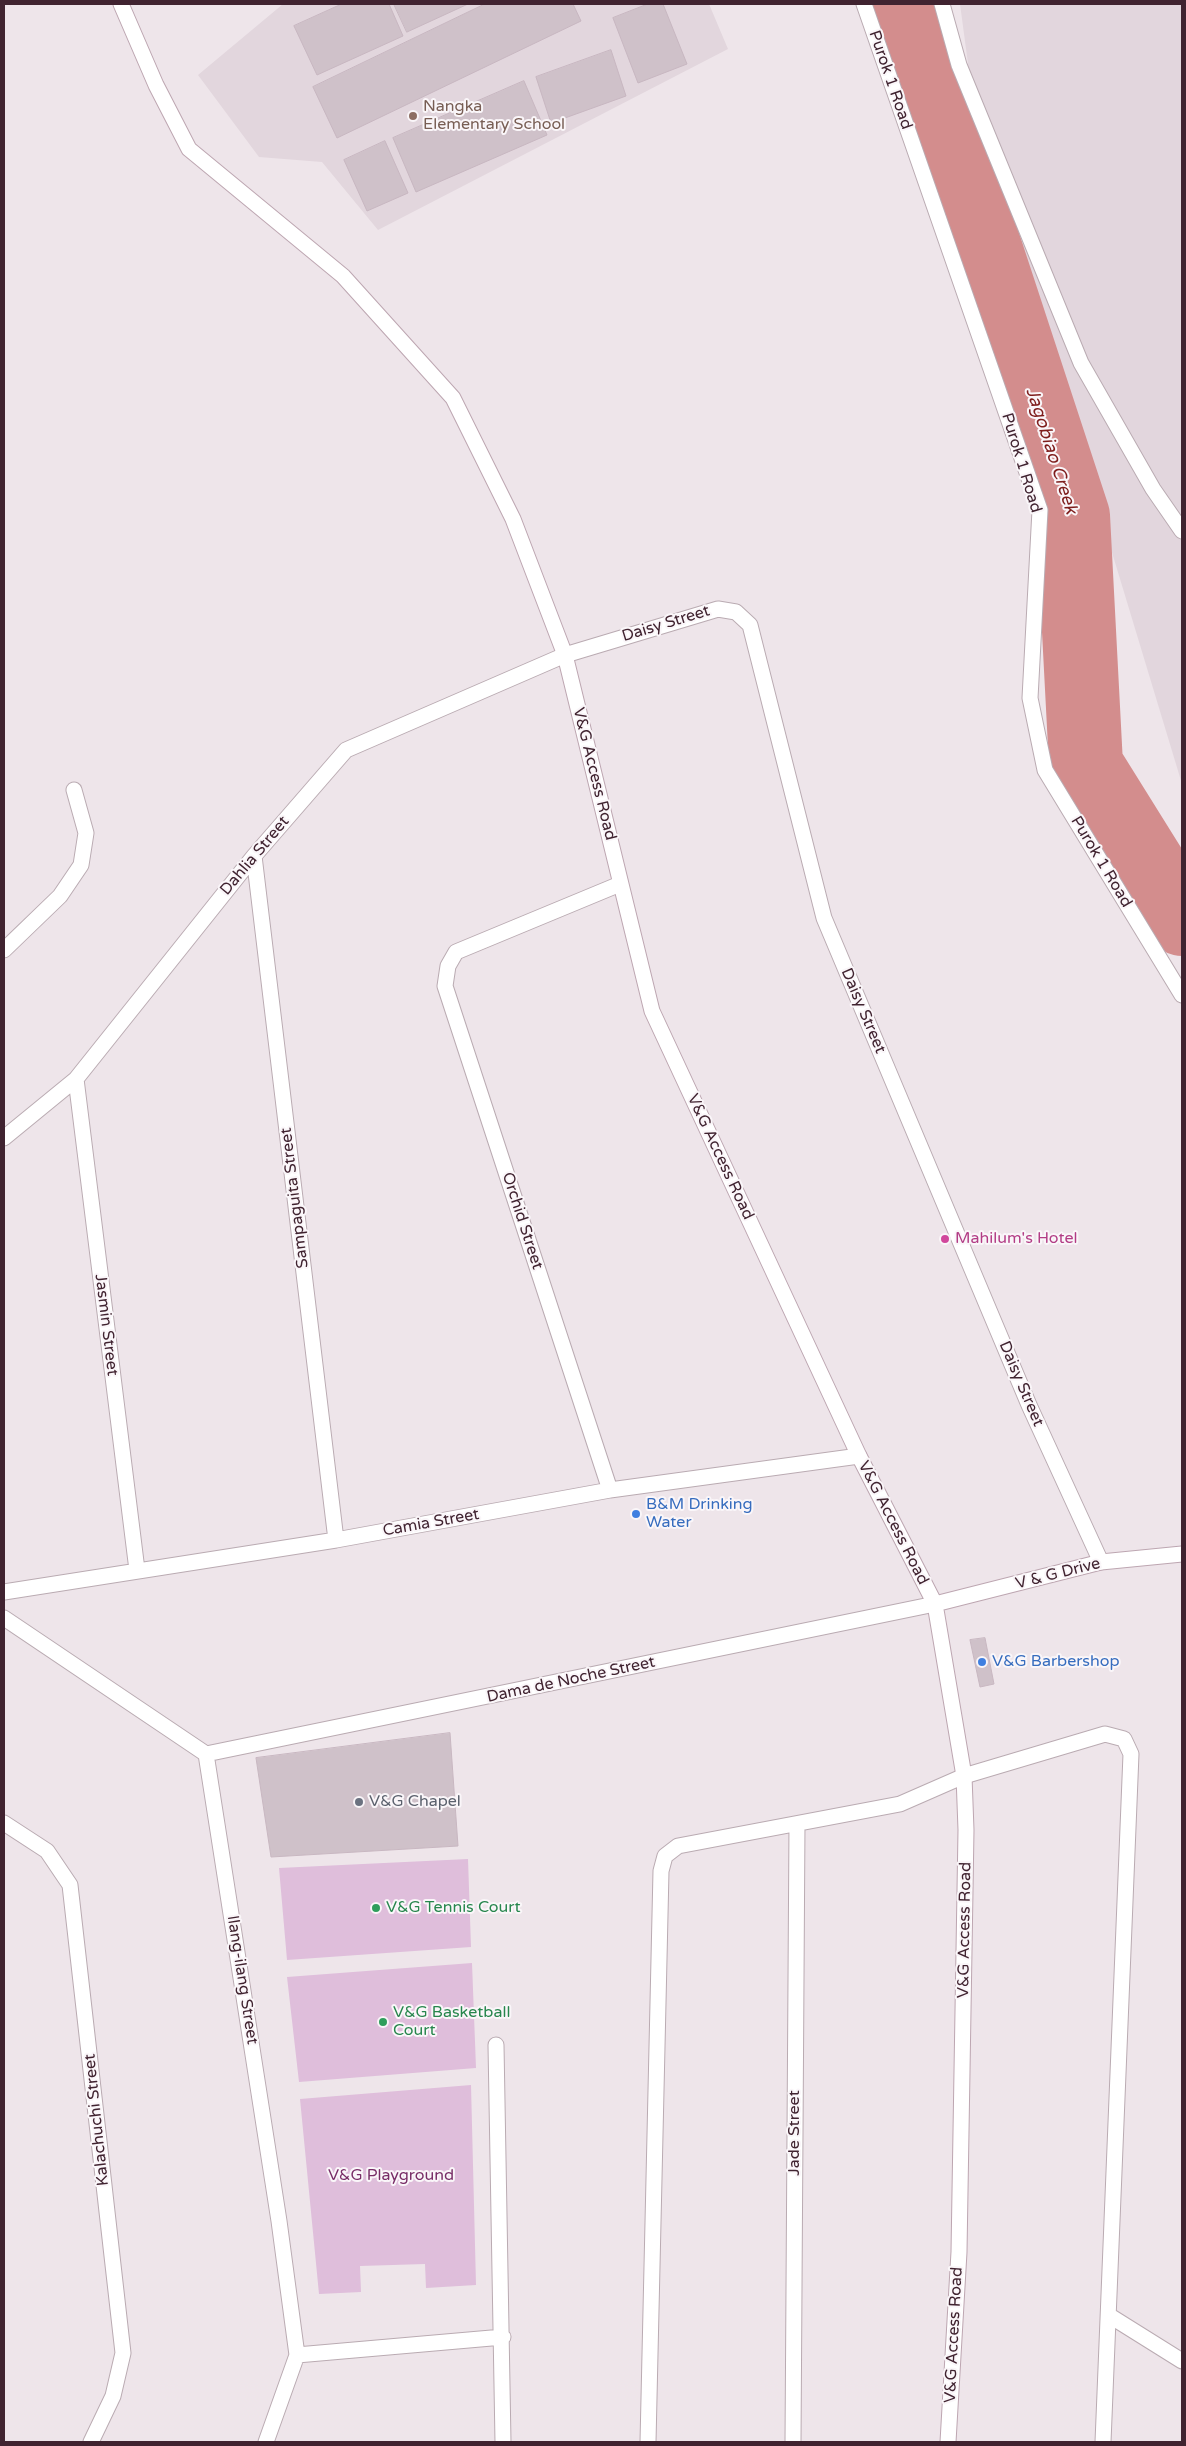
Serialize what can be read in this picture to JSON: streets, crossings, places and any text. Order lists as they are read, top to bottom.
{
  "streets": {
    "street": [
      "Purok 1 Road",
      "Daisy Street",
      "V&G Access Road",
      "Dahlia Street",
      "Sampaguita Street",
      "Orchid Street",
      "Jasmin Street",
      "Camia Street",
      "V & G Drive",
      "Dama de Noche Street",
      "Ilang-ilang Street",
      "Kalachuchi Street",
      "Jade Street"
    ]
  },
  "crossings": [
    ["Daisy Street", "V&G Access Road"],
    ["Daisy Street", "Dahlia Street"],
    ["Daisy Street", "V & G Drive"],
    ["V&G Access Road", "Dahlia Street"],
    ["V&G Access Road", "Orchid Street"],
    ["V&G Access Road", "Camia Street"],
    ["V&G Access Road", "V & G Drive"],
    ["V&G Access Road", "Dama de Noche Street"],
    ["Dahlia Street", "Sampaguita Street"],
    ["Dahlia Street", "Jasmin Street"],
    ["Sampaguita Street", "Camia Street"],
    ["Orchid Street", "Camia Street"],
    ["Jasmin Street", "Camia Street"],
    ["V & G Drive", "Dama de Noche Street"],
    ["Dama de Noche Street", "Ilang-ilang Street"]
  ],
  "water": ["Jagobiao Creek"],
  "parks": ["V&G Playground"],
  "places": [
    "Nangka Elementary School",
    "Mahilum's Hotel",
    "B&M Drinking Water",
    "V&G Barbershop",
    "V&G Chapel",
    "V&G Tennis Court",
    "V&G Basketball Court"
  ]
}
